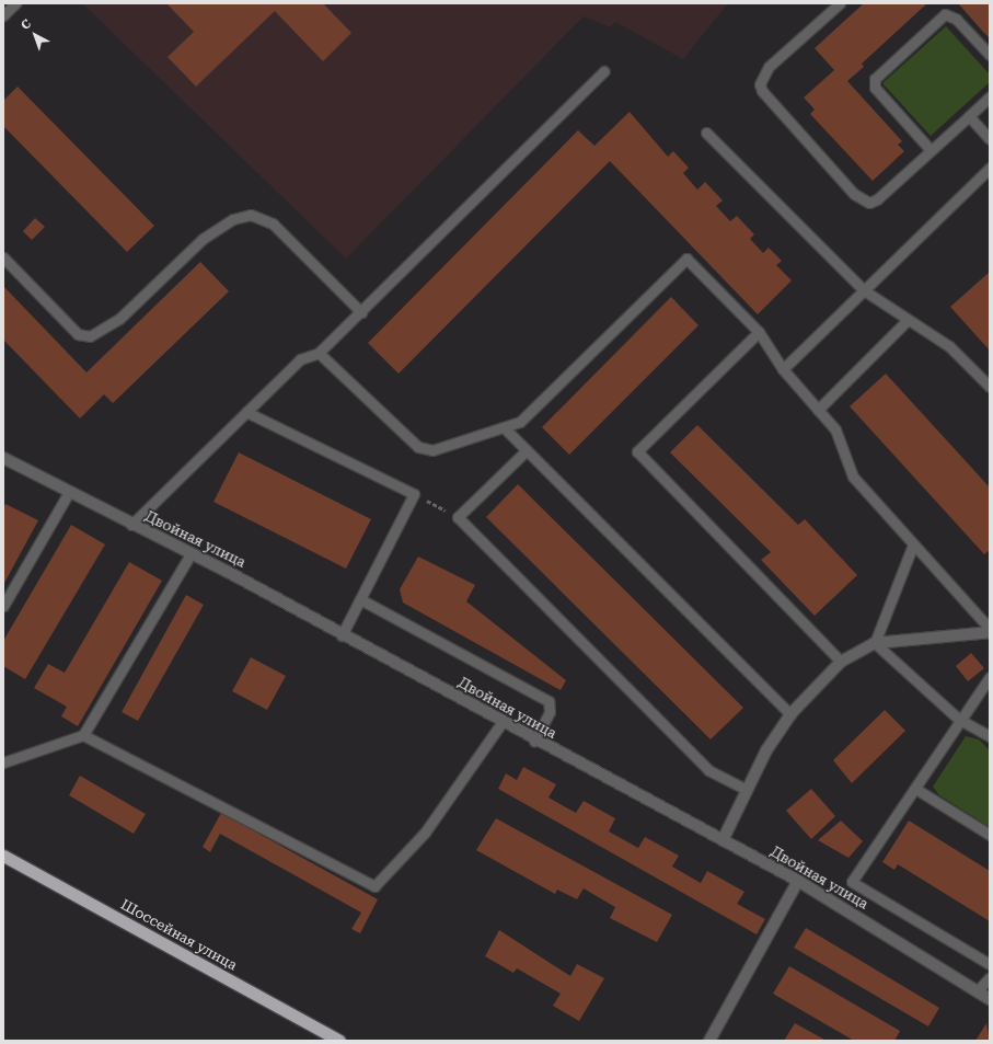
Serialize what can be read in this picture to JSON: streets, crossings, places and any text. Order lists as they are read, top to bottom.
{
  "streets": {
    "highway": ["Шоссейная улица"],
    "street": ["Двойная улица"]
  },
  "north": "top left"
}
